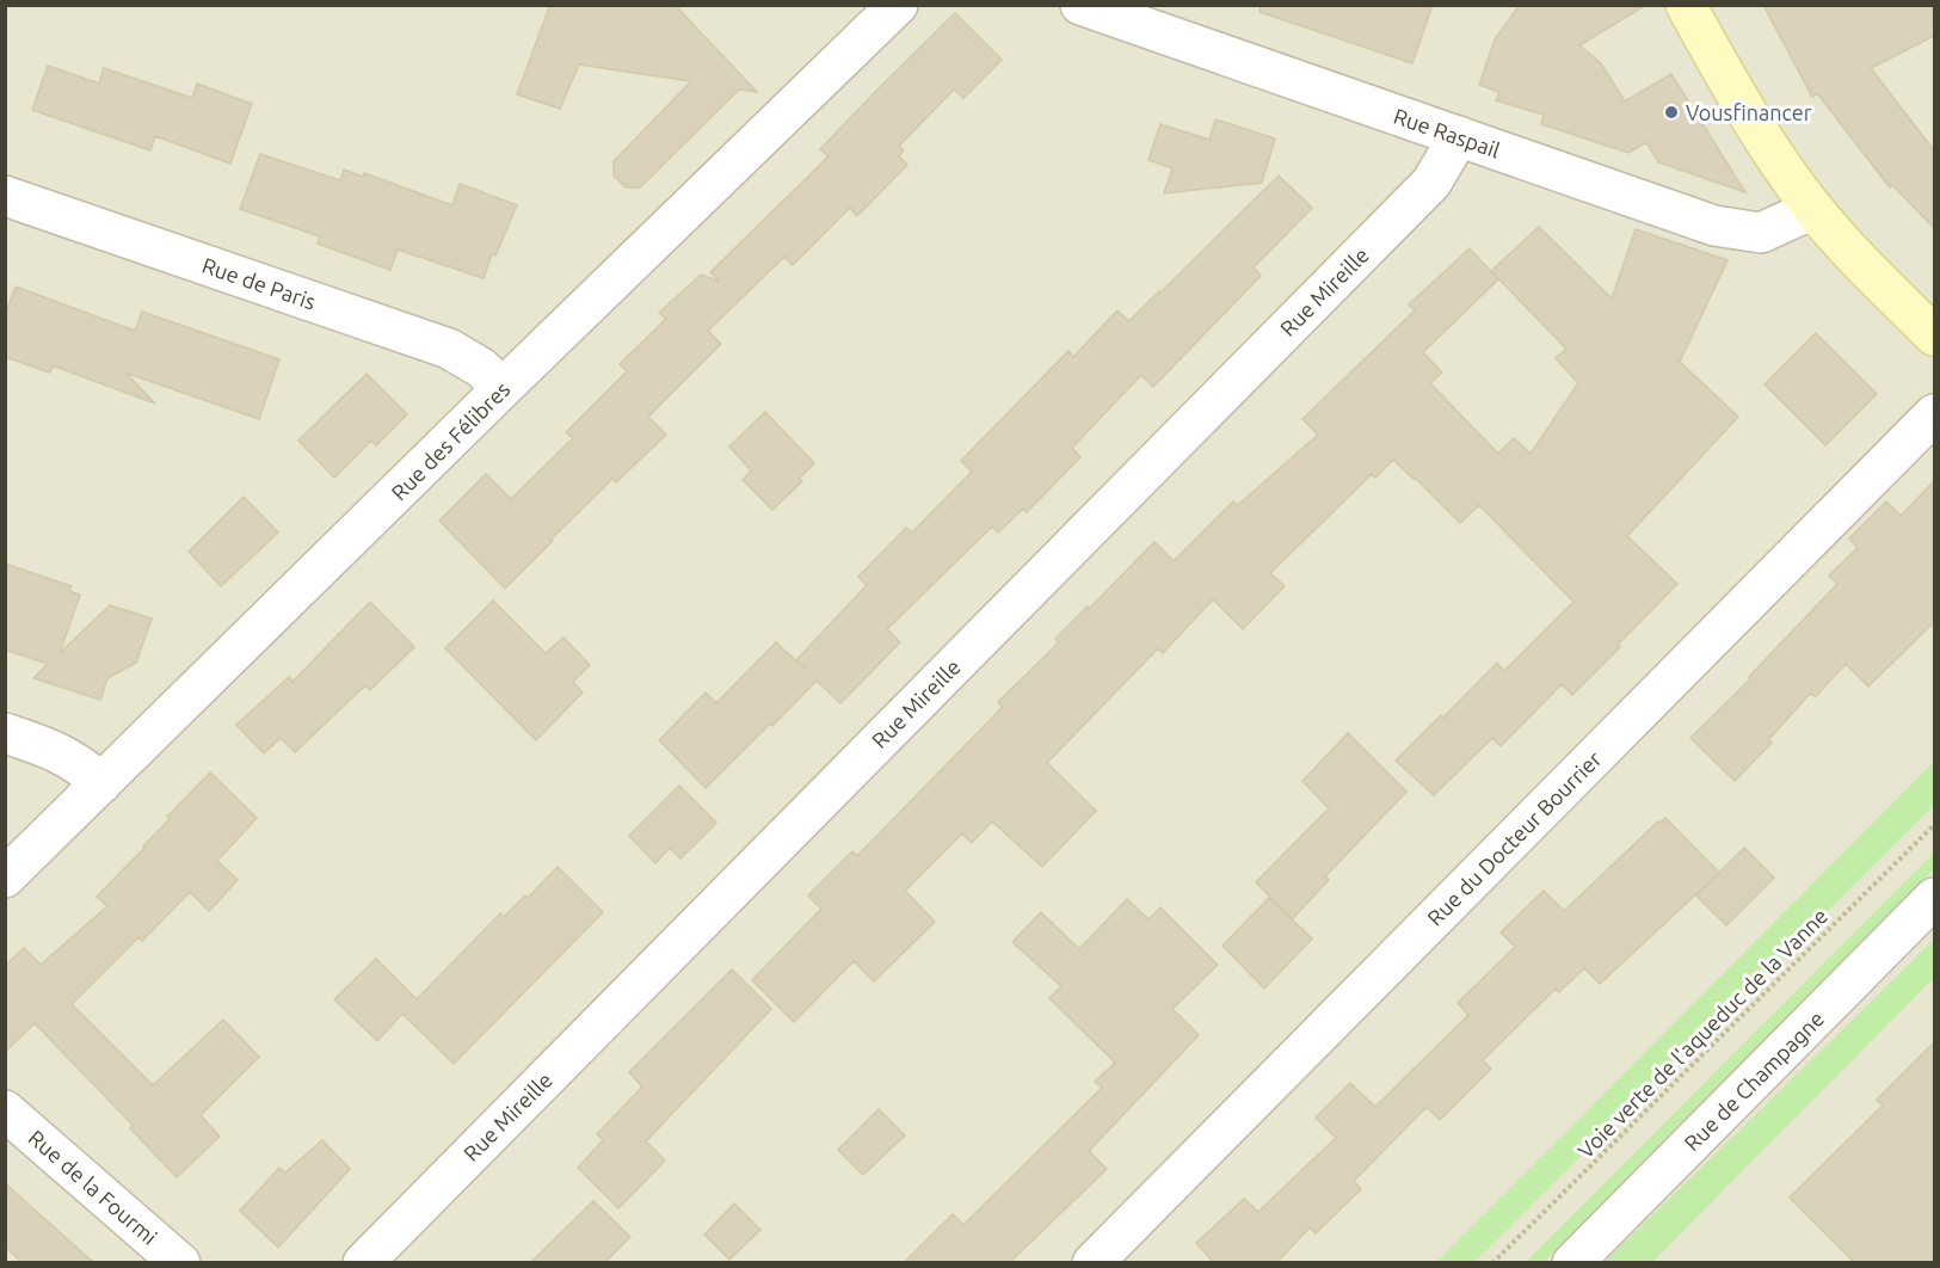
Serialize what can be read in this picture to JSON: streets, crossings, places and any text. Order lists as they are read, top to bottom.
{
  "streets": {
    "street": [
      "Rue Raspail",
      "Rue de Paris",
      "Rue Mireille",
      "Rue des Félibres",
      "Rue du Docteur Bourrier",
      "Rue de Champagne",
      "Rue de la Fourmi"
    ],
    "path": ["Voie verte de l'aqueduc de la Vanne"]
  },
  "crossings": [
    ["Rue Raspail", "Rue Mireille"],
    ["Rue de Paris", "Rue des Félibres"]
  ],
  "places": ["Vousfinancer"]
}
